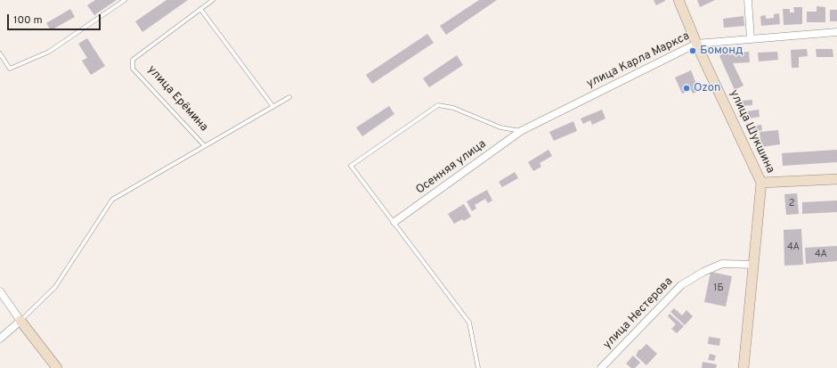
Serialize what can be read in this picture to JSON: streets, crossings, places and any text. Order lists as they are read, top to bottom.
{
  "streets": {
    "street": [
      "улица Карла Маркса",
      "улица Шукшина",
      "Осенняя улица",
      "улица Нестерова"
    ],
    "lane": ["улица Ерёмина"]
  },
  "crossings": [
    ["улица Карла Маркса", "улица Шукшина"],
    ["улица Карла Маркса", "Осенняя улица"],
    ["улица Шукшина", "улица Нестерова"]
  ],
  "places": ["Бомонд", "Ozon"],
  "house_numbers": [
    "2",
    "4А",
    "4А",
    "1Б"
  ],
  "scale_bar": "100 m"
}
